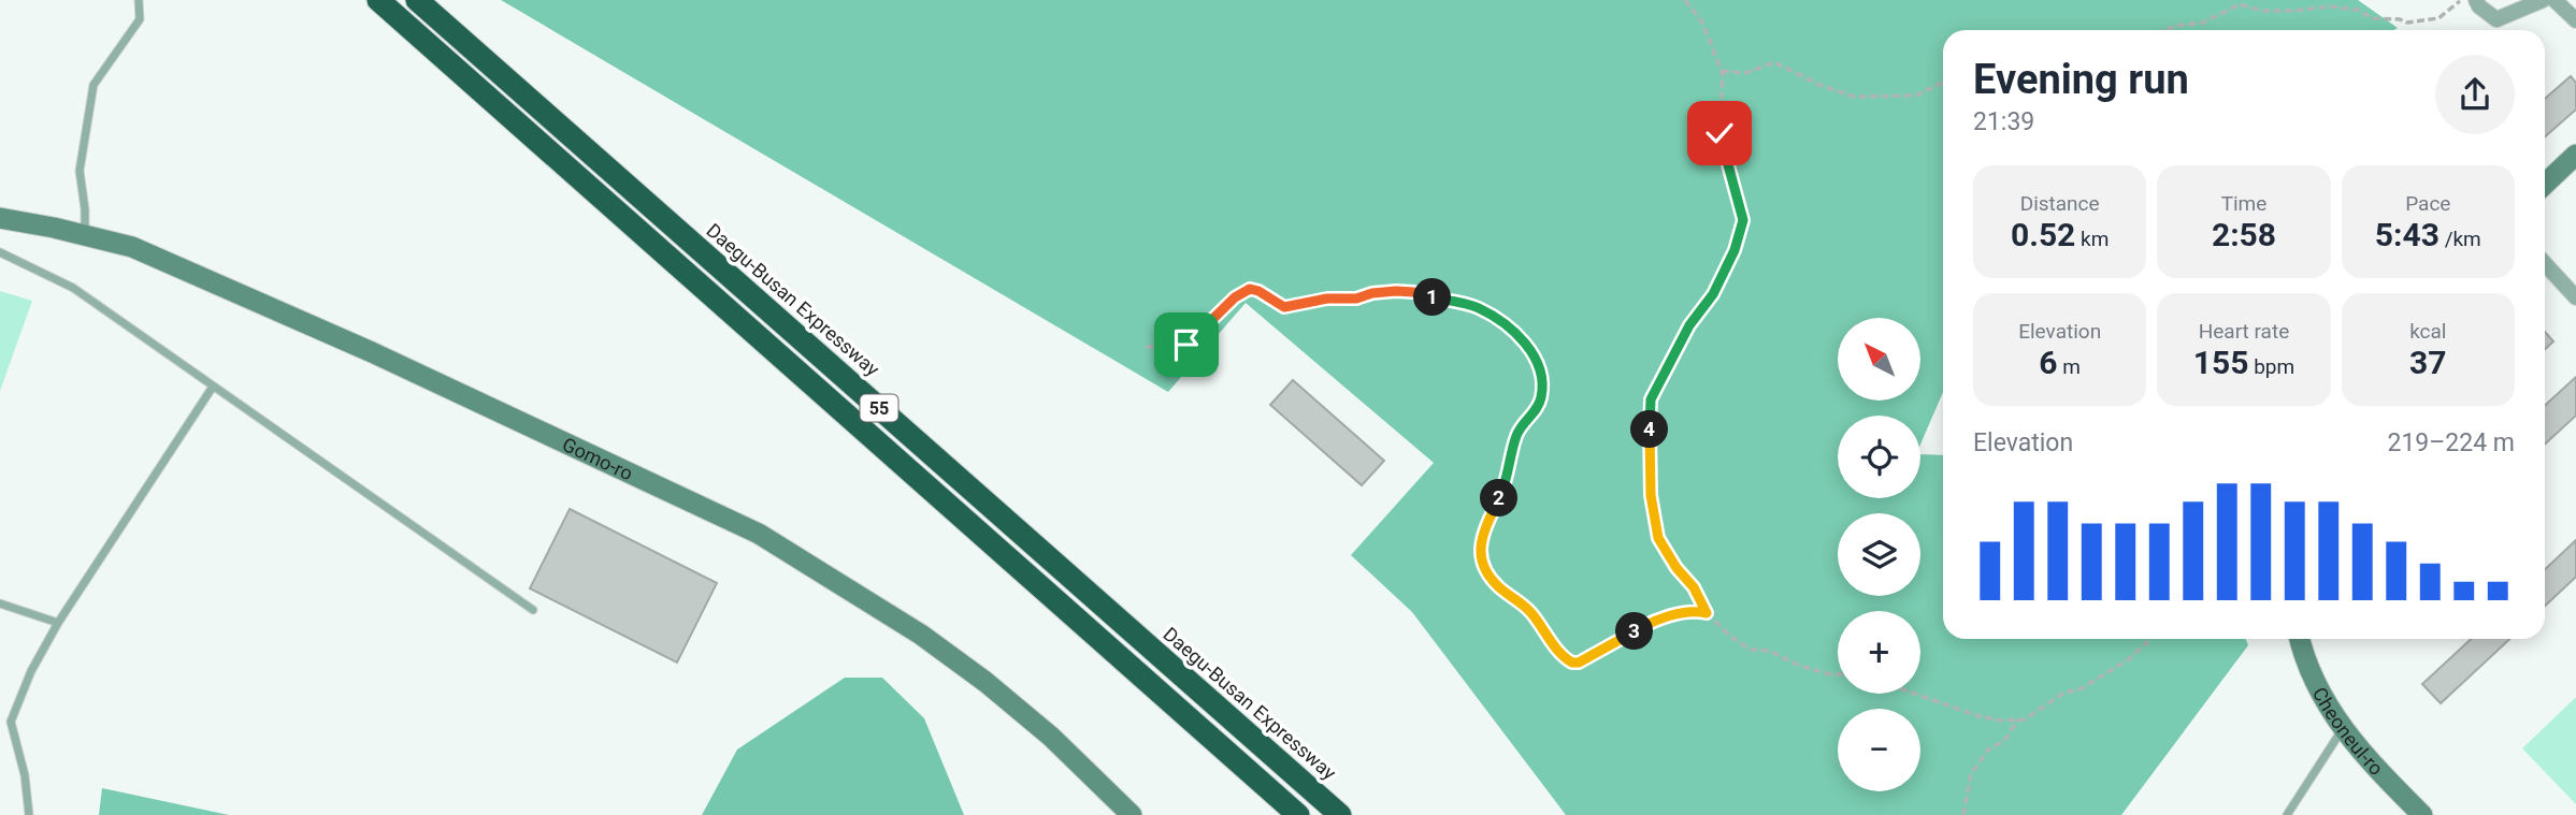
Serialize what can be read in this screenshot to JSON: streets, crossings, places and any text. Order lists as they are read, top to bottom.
{
  "streets": {
    "highway": ["Daegu-Busan Expressway", "55"],
    "main road": ["Gomo-ro", "Cheoneul-ro"]
  },
  "north": "top left",
  "page": {
    "heading": ["Evening run", "21:39"],
    "stats": [
      ["Distance", "0.52 km"],
      ["Time", "2:58"],
      ["Pace", "5:43 /km"],
      ["Elevation", "6 m"],
      ["Heart rate", "155 bpm"],
      ["kcal", "37"]
    ],
    "pins": [
      "1",
      "4",
      "2",
      "3"
    ],
    "map_buttons": ["+", "−"],
    "chart": ["Elevation", "219–224 m"]
  }
}
